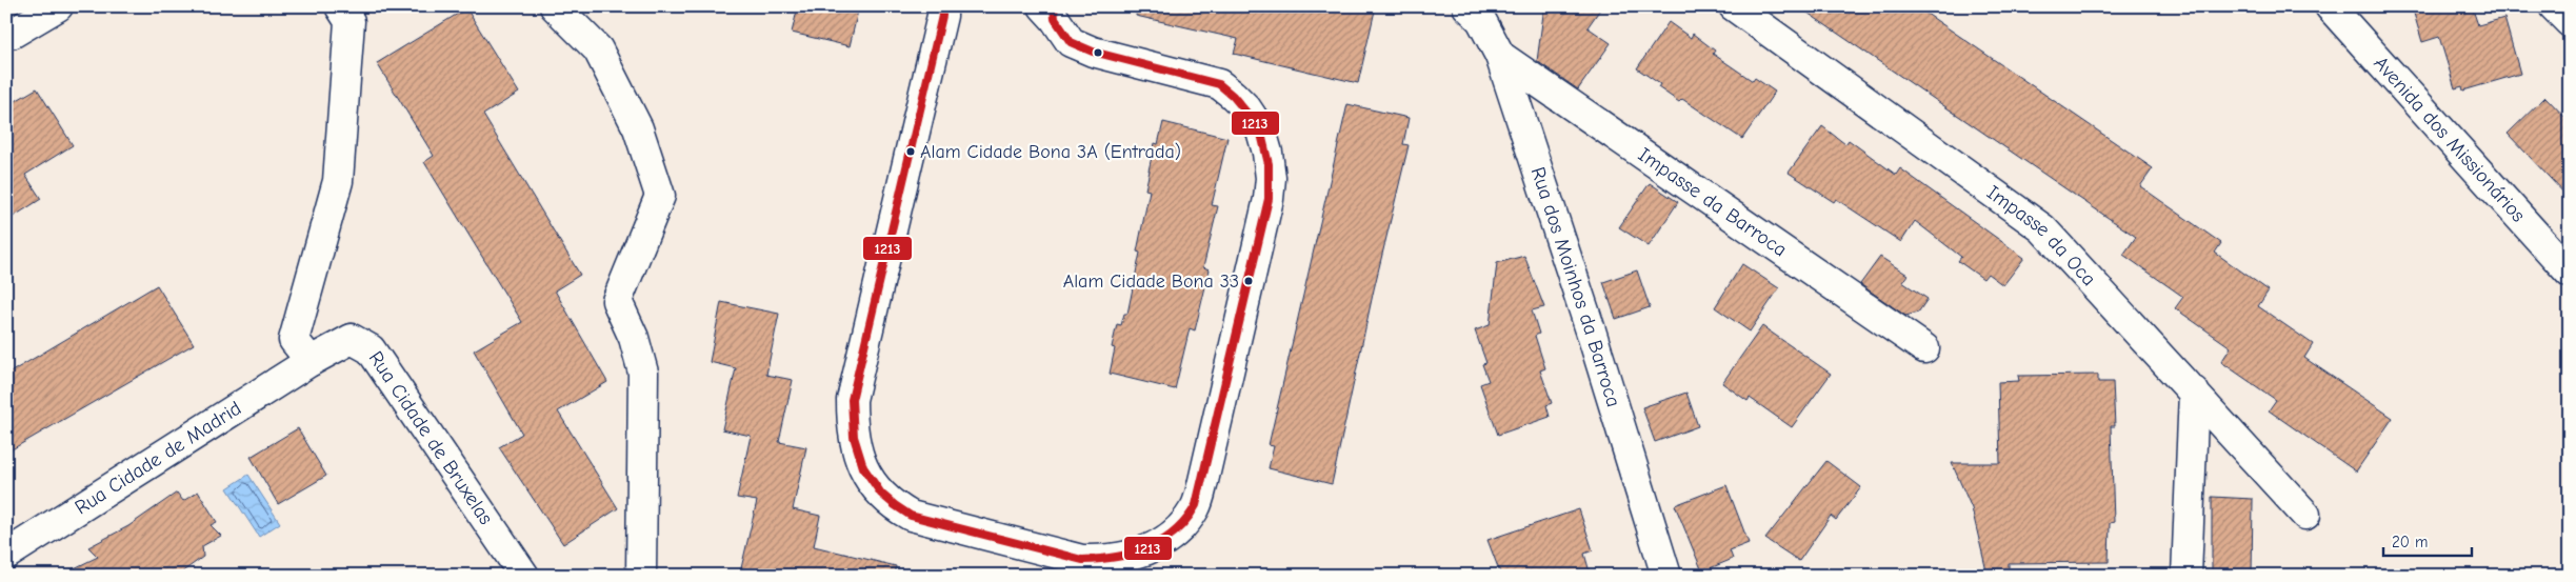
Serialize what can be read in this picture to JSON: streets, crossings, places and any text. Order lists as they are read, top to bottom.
{
  "streets": {
    "street": [
      "Avenida dos Missionários",
      "Impasse da Barroca",
      "Impasse da Oca",
      "Rua dos Moinhos da Barroca",
      "Rua Cidade de Bruxelas",
      "Rua Cidade de Madrid"
    ]
  },
  "crossings": [
    ["Impasse da Barroca", "Rua dos Moinhos da Barroca"],
    ["Rua Cidade de Bruxelas", "Rua Cidade de Madrid"]
  ],
  "places": ["Alam Cidade Bona 3A (Entrada)", "Alam Cidade Bona 33"],
  "lines": ["transit line 1213"],
  "scale_bar": "20 m"
}
